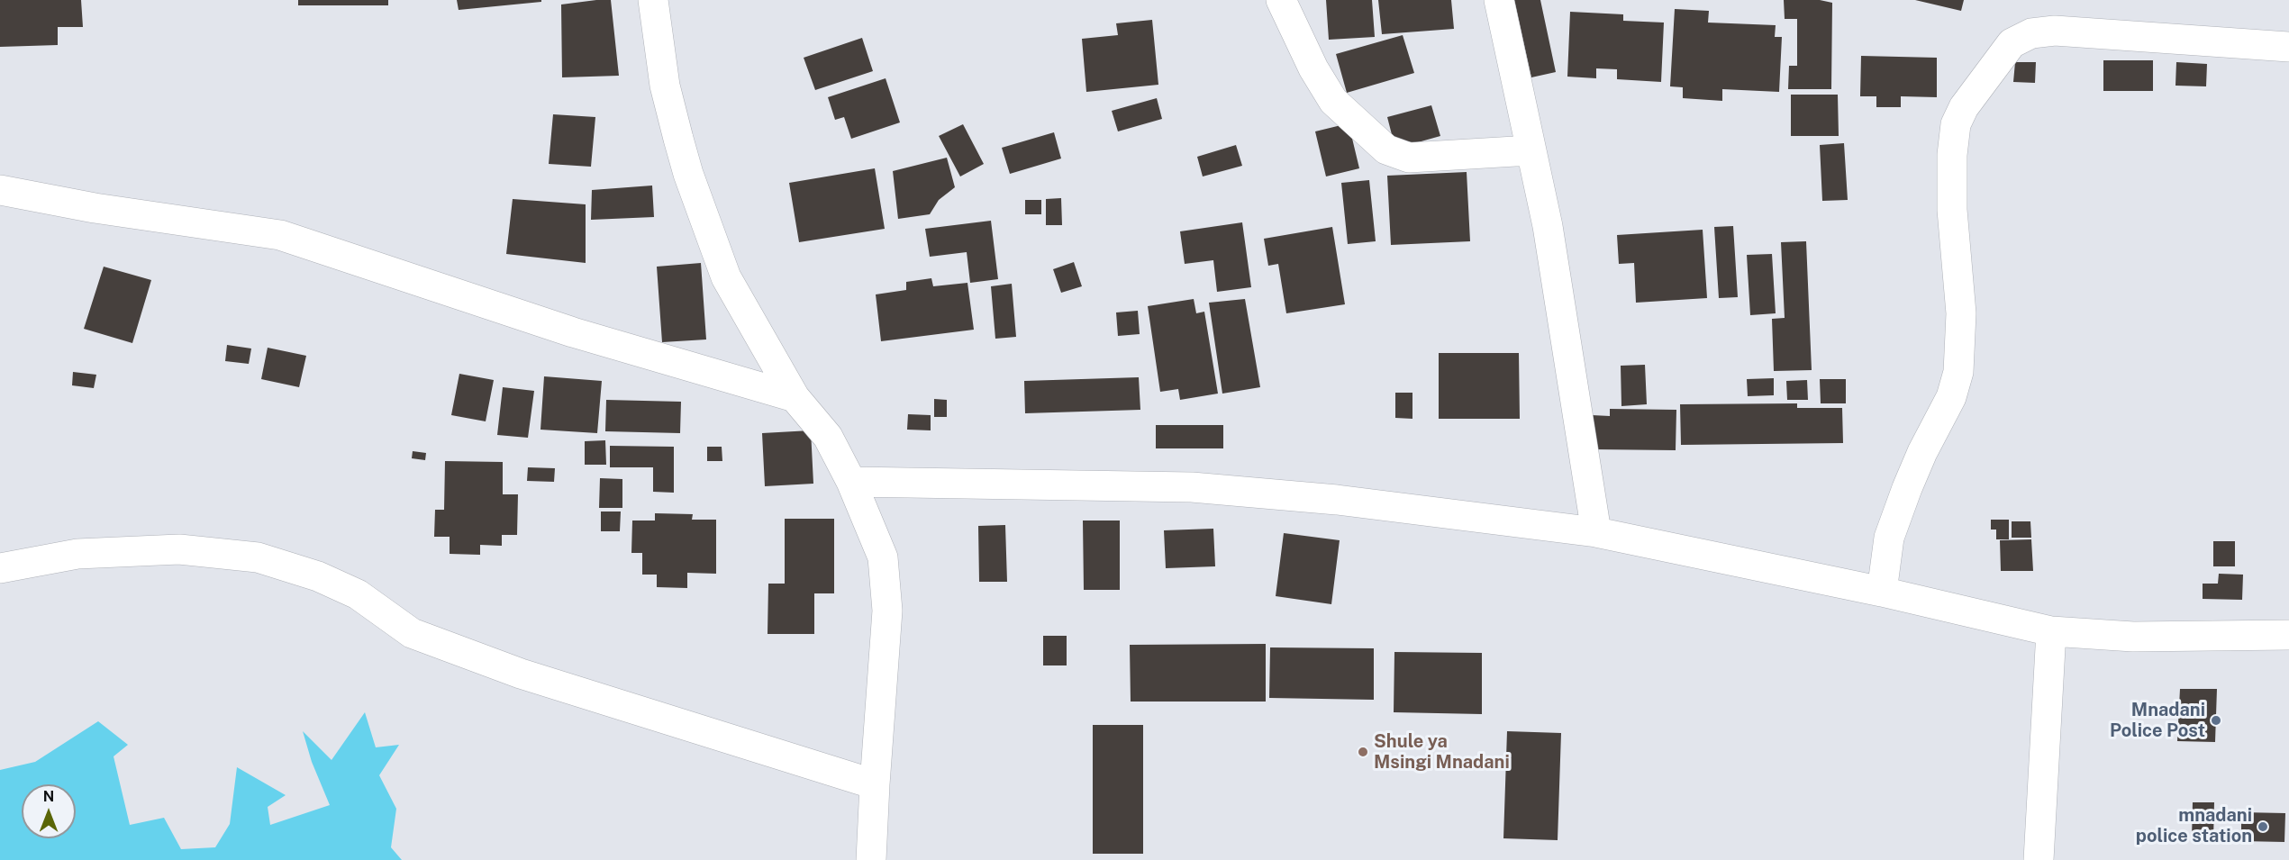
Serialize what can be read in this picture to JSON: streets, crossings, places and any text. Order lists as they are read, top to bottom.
{
  "places": ["Mnadani Police Post", "Shule ya Msingi Mnadani", "mnadani police station"],
  "north": "top"
}
